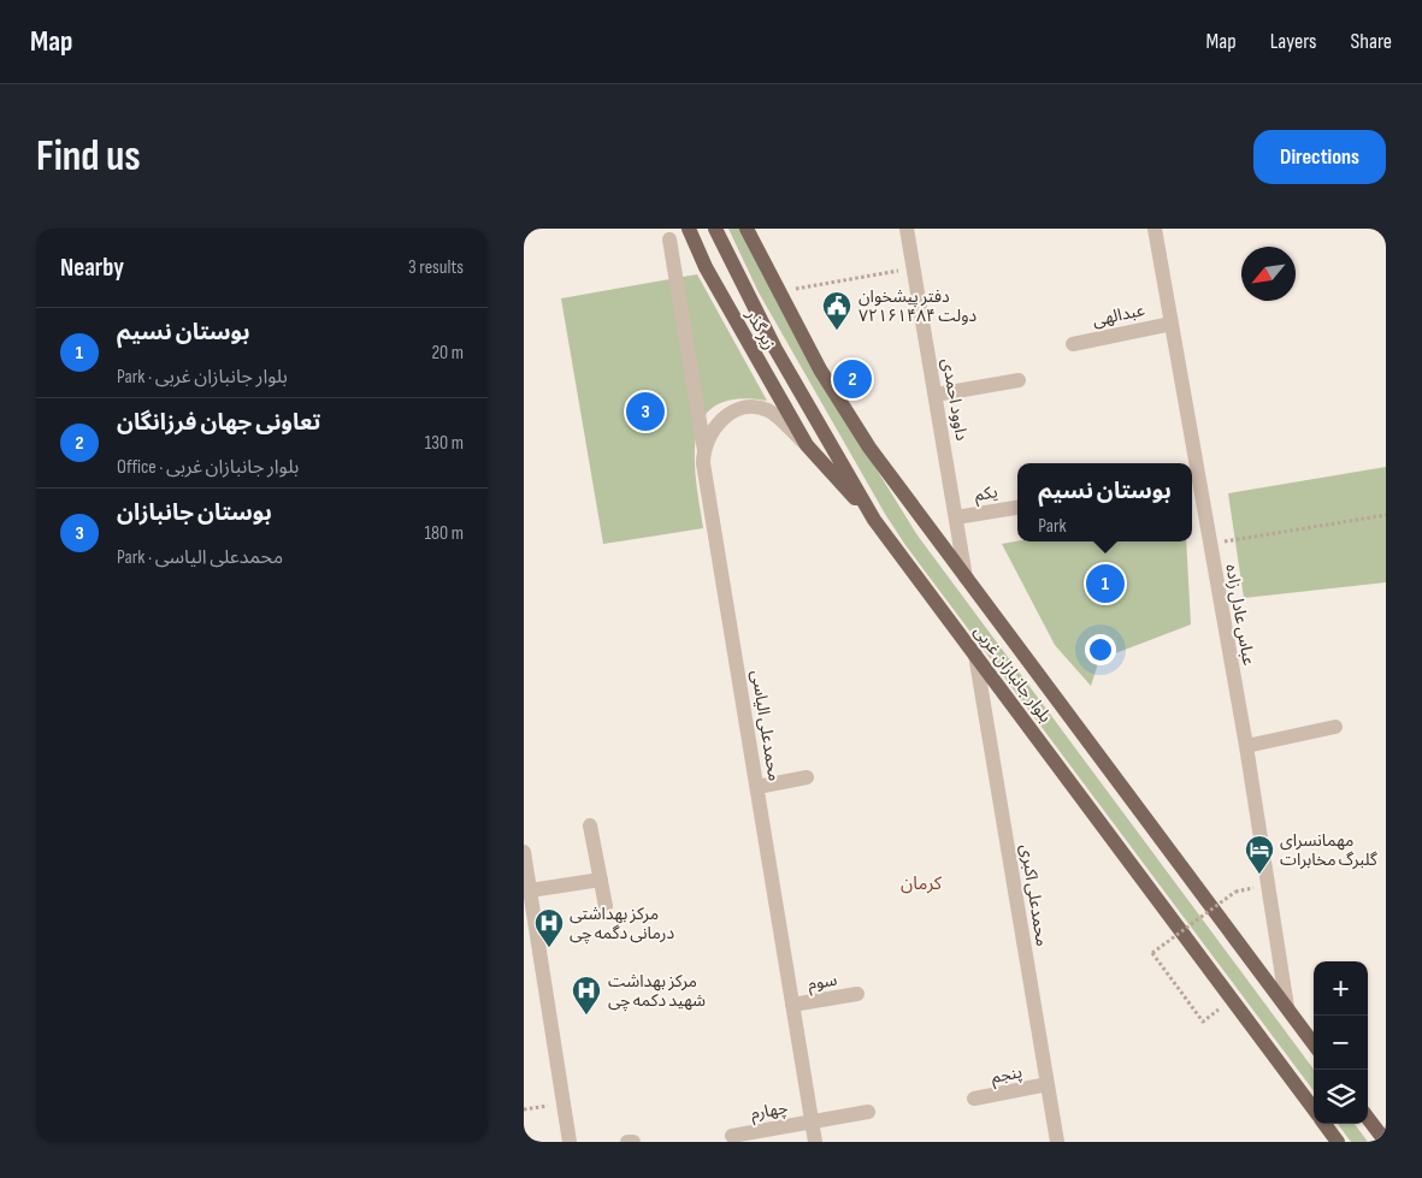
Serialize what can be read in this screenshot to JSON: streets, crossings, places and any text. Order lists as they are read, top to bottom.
{
  "streets": {
    "main road": ["زیر گذر", "بلوار جانبازان غربی"],
    "street": [
      "عبدالهی",
      "داوود احمدی",
      "یکم",
      "عباس عادل زاده",
      "محمدعلی الیاسی",
      "محمدعلی اکبری",
      "سوم",
      "پنجم",
      "چهارم"
    ]
  },
  "crossings": [
    ["عبدالهی", "عباس عادل زاده"],
    ["زیر گذر", "بلوار جانبازان غربی"],
    ["زیر گذر", "محمدعلی الیاسی"],
    ["داوود احمدی", "یکم"],
    ["داوود احمدی", "بلوار جانبازان غربی"],
    ["عباس عادل زاده", "بلوار جانبازان غربی"],
    ["بلوار جانبازان غربی", "محمدعلی اکبری"],
    ["محمدعلی الیاسی", "سوم"],
    ["محمدعلی الیاسی", "چهارم"],
    ["محمدعلی اکبری", "پنجم"]
  ],
  "districts": ["کرمان"],
  "places": {
    "public building": ["دفتر پیشخوان دولت ۷۲۱۶۱۴۸۴"],
    "hotel": ["مهمانسرای گلبرگ مخابرات"],
    "hospital": ["مرکز بهداشتی درمانی دگمه چی", "مرکز بهداشت شهید دکمه چی"]
  },
  "north": "bottom left",
  "page": {
    "header": "Map",
    "nav": ["Map", "Layers", "Share"],
    "buttons": "Directions",
    "title": "Find us",
    "heading": ["Nearby", "3 results"],
    "list": [
      {
        "mark": "1",
        "name": "بوستان نسیم",
        "note": "Park · بلوار جانبازان غربی",
        "value": "20 m"
      },
      {
        "mark": "2",
        "name": "تعاونی جهان فرزانگان",
        "note": "Office · بلوار جانبازان غربی",
        "value": "130 m"
      },
      {
        "mark": "3",
        "name": "بوستان جانبازان",
        "note": "Park · محمدعلی الیاسی",
        "value": "180 m"
      }
    ],
    "pins": ["2", "3", "1"],
    "popup": ["بوستان نسیم", "Park"],
    "map_buttons": ["+", "−"]
  }
}
